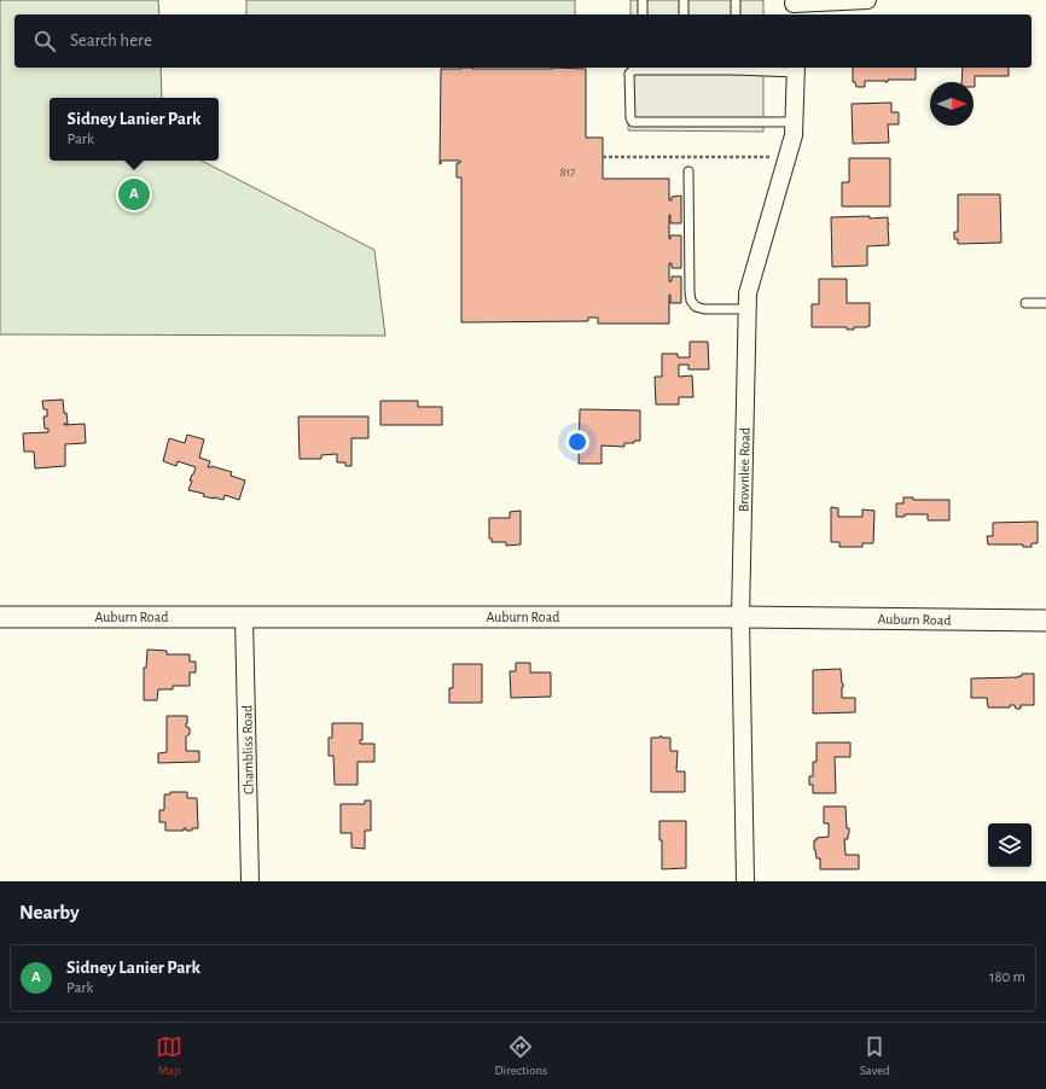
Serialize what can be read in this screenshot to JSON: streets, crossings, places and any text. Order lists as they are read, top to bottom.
{
  "streets": {
    "street": ["Brownlee Road", "Auburn Road", "Chambliss Road"]
  },
  "crossings": [
    ["Brownlee Road", "Auburn Road"],
    ["Auburn Road", "Chambliss Road"]
  ],
  "house_numbers": ["817"],
  "north": "right",
  "page": {
    "search": "Search here",
    "popup": ["Sidney Lanier Park", "Park"],
    "pins": "A",
    "heading": "Nearby",
    "list": [
      {
        "mark": "A",
        "name": "Sidney Lanier Park",
        "note": "Park",
        "value": "180 m"
      }
    ],
    "nav": ["Map", "Directions", "Saved"]
  }
}
